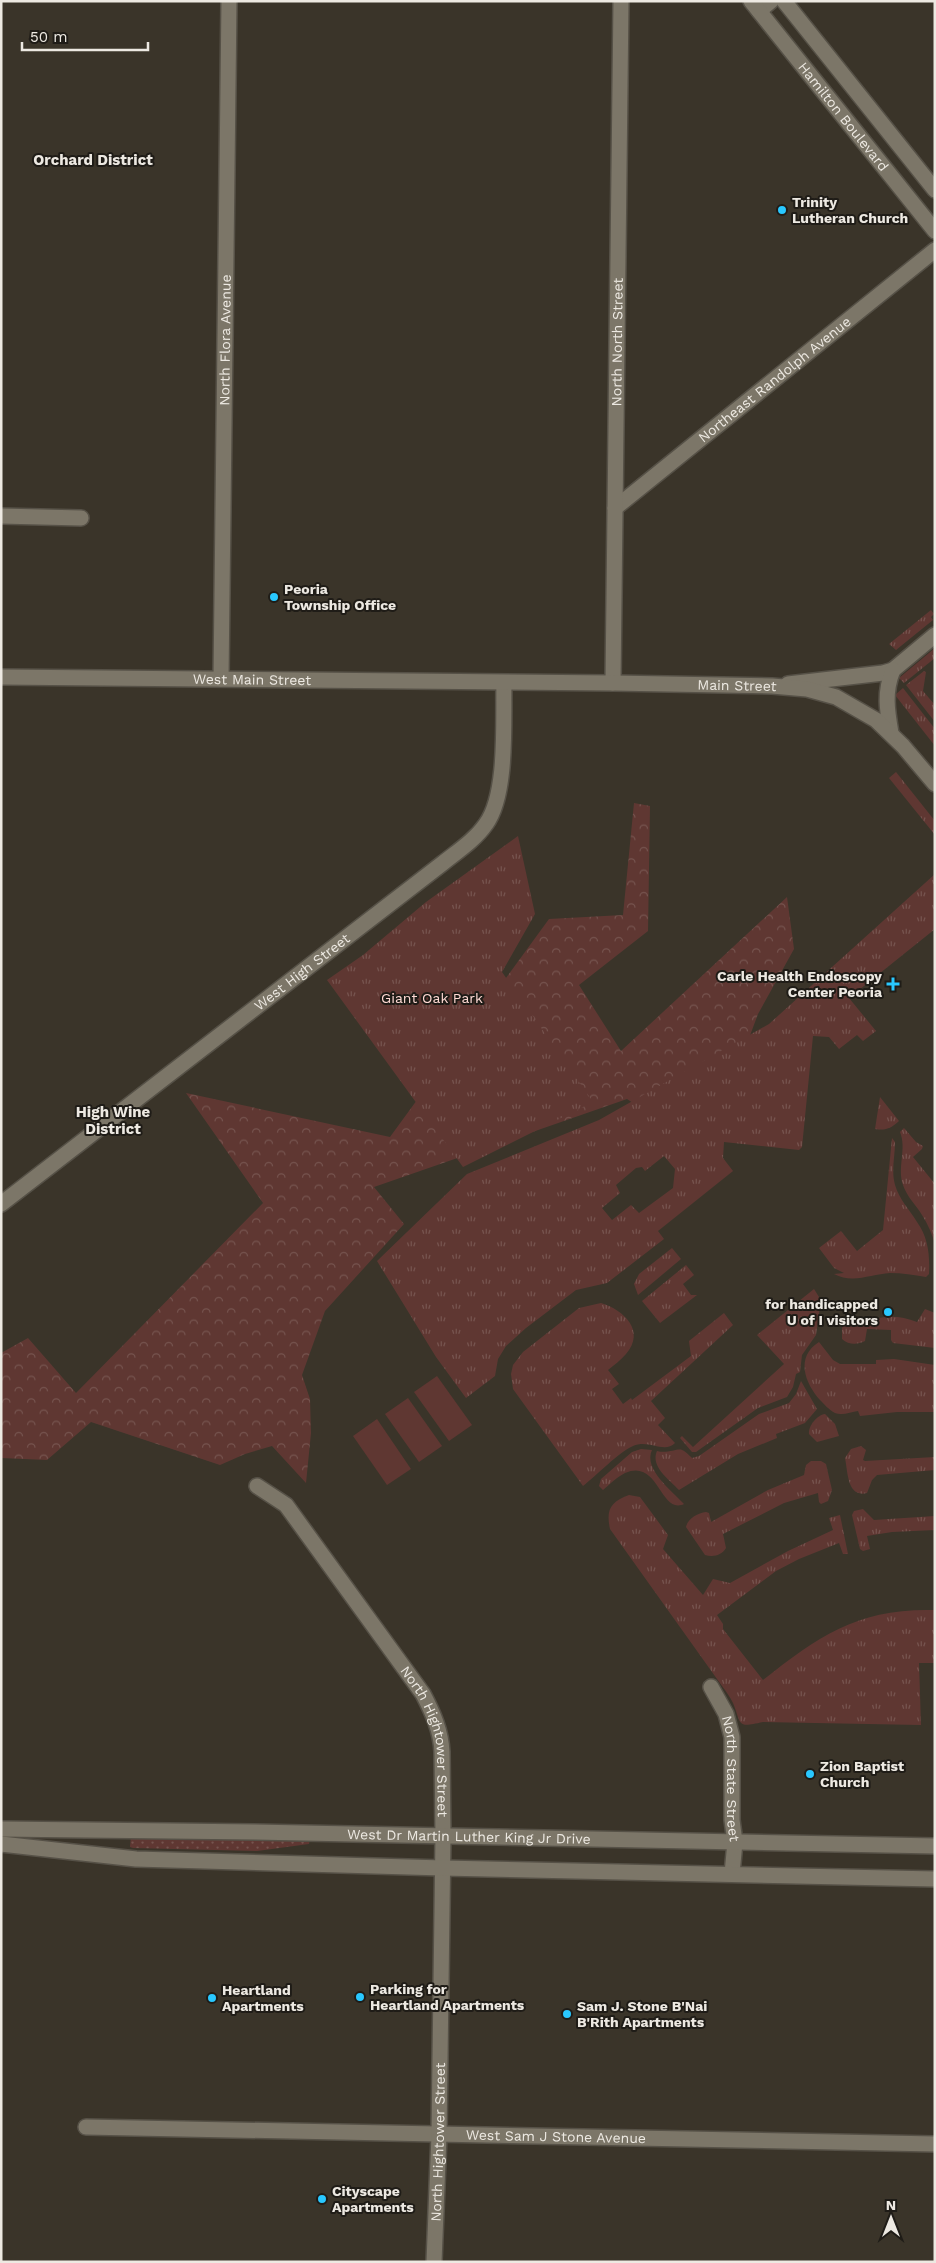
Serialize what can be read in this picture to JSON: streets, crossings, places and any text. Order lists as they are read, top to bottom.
{
  "streets": {
    "street": [
      "Hamilton Boulevard",
      "North Flora Avenue",
      "North North Street",
      "Northeast Randolph Avenue",
      "West Main Street",
      "Main Street",
      "West High Street",
      "North Hightower Street",
      "North State Street",
      "West Dr Martin Luther King Jr Drive",
      "West Sam J Stone Avenue"
    ]
  },
  "crossings": [
    ["North Flora Avenue", "West Main Street"],
    ["North North Street", "Northeast Randolph Avenue"],
    ["North North Street", "Main Street"],
    ["West Main Street", "Main Street"],
    ["West Main Street", "West High Street"],
    ["Main Street", "West High Street"],
    ["North Hightower Street", "West Dr Martin Luther King Jr Drive"],
    ["North Hightower Street", "West Sam J Stone Avenue"],
    ["North State Street", "West Dr Martin Luther King Jr Drive"]
  ],
  "districts": ["Orchard District", "High Wine District"],
  "parks": ["Giant Oak Park"],
  "places": {
    "other": [
      "Trinity Lutheran Church",
      "Peoria Township Office",
      "for handicapped U of I visitors",
      "Zion Baptist Church",
      "Parking for Heartland Apartments",
      "Heartland Apartments",
      "Sam J. Stone B'Nai B'Rith Apartments",
      "Cityscape Apartments"
    ],
    "health": ["Carle Health Endoscopy Center Peoria"]
  },
  "scale_bar": "50 m",
  "north": "top"
}
